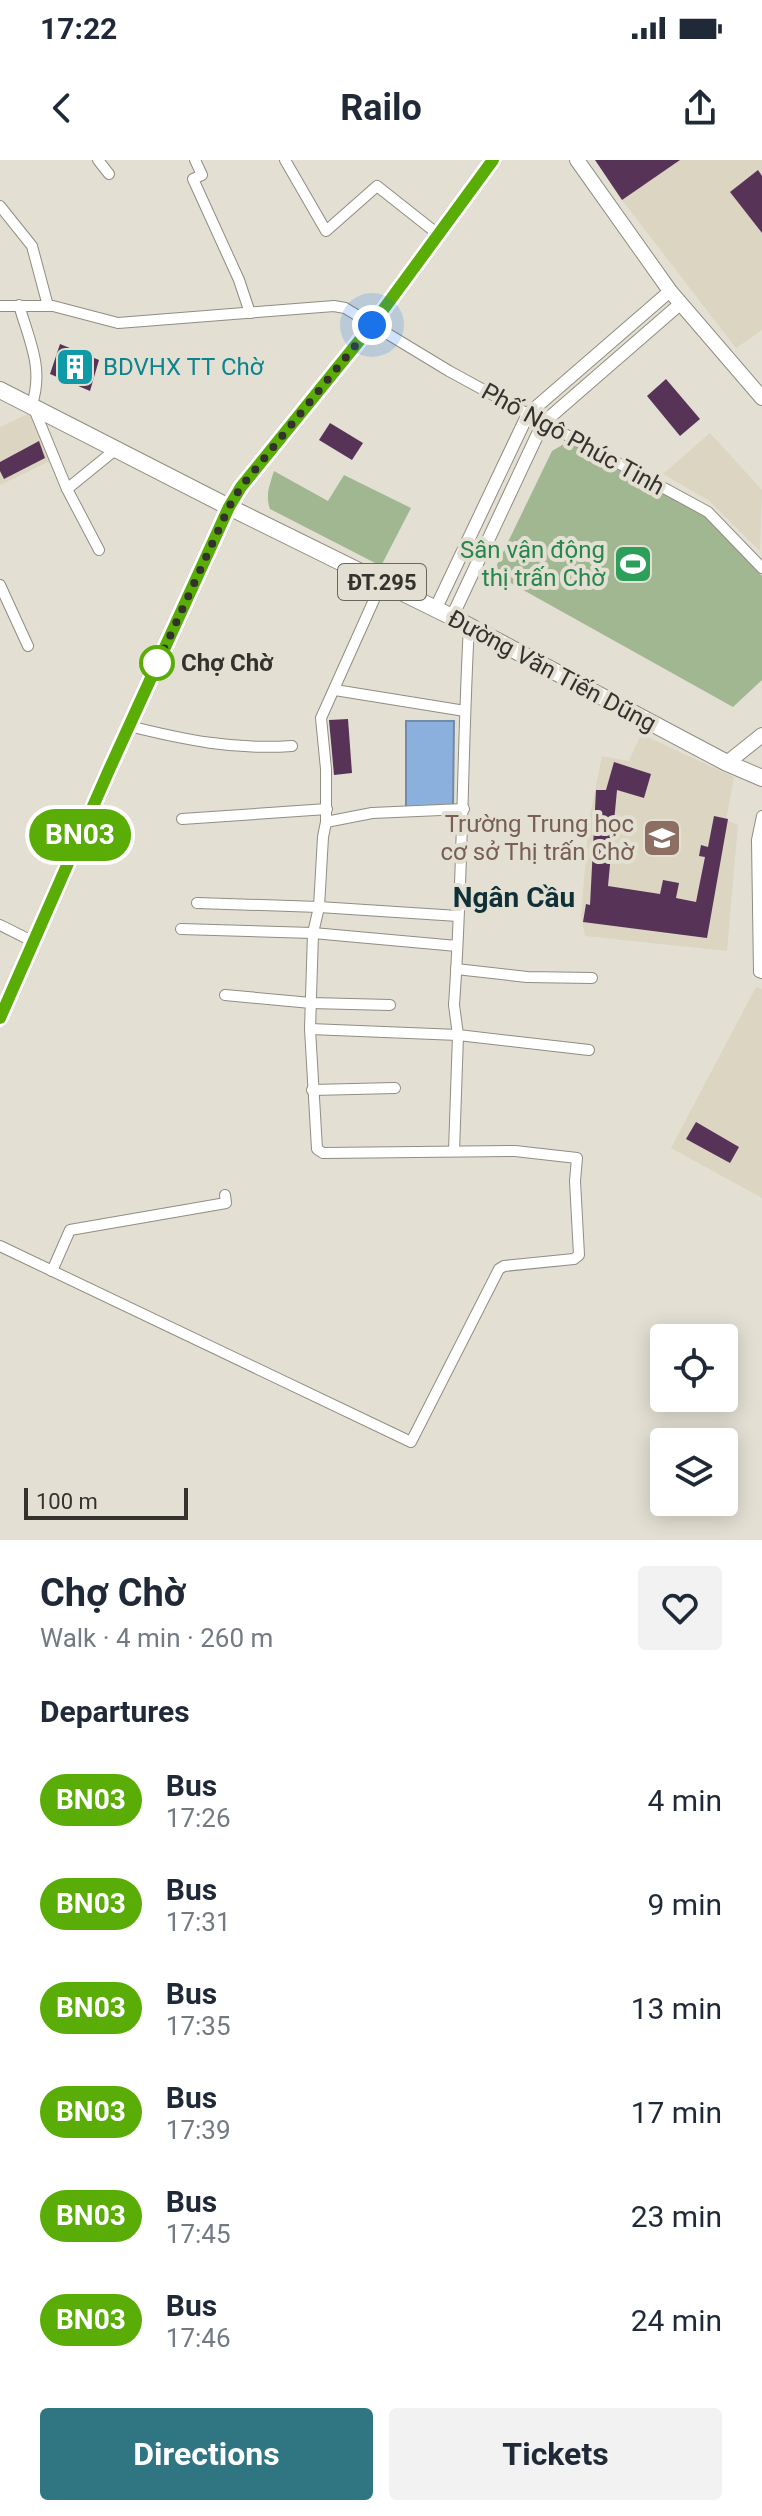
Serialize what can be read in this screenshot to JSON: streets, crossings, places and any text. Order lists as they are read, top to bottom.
{
  "streets": {
    "main road": ["ĐT.295", "Đường Văn Tiến Dũng"],
    "street": ["Phố Ngô Phúc Tinh"]
  },
  "districts": ["Ngân Cầu"],
  "places": {
    "building": ["BDVHX TT Chờ"],
    "sports": ["Sân vận động thị trấn Chờ"],
    "other": ["Chợ Chờ"],
    "school or university": ["Trường Trung học cơ sở Thị trấn Chờ"]
  },
  "lines": ["bus line BN03"],
  "scale_bar": "100 m",
  "page": {
    "status": "17:22",
    "header": "Railo",
    "on_map": "BN03",
    "scale": "100 m",
    "heading": [
      ["Chợ Chờ", "Walk · 4 min · 260 m"],
      "Departures"
    ],
    "list": [
      {
        "mark": "BN03",
        "name": "Bus",
        "note": "17:26",
        "value": "4 min"
      },
      {
        "mark": "BN03",
        "name": "Bus",
        "note": "17:31",
        "value": "9 min"
      },
      {
        "mark": "BN03",
        "name": "Bus",
        "note": "17:35",
        "value": "13 min"
      },
      {
        "mark": "BN03",
        "name": "Bus",
        "note": "17:39",
        "value": "17 min"
      },
      {
        "mark": "BN03",
        "name": "Bus",
        "note": "17:45",
        "value": "23 min"
      },
      {
        "mark": "BN03",
        "name": "Bus",
        "note": "17:46",
        "value": "24 min"
      }
    ],
    "buttons": ["Directions", "Tickets"]
  }
}
